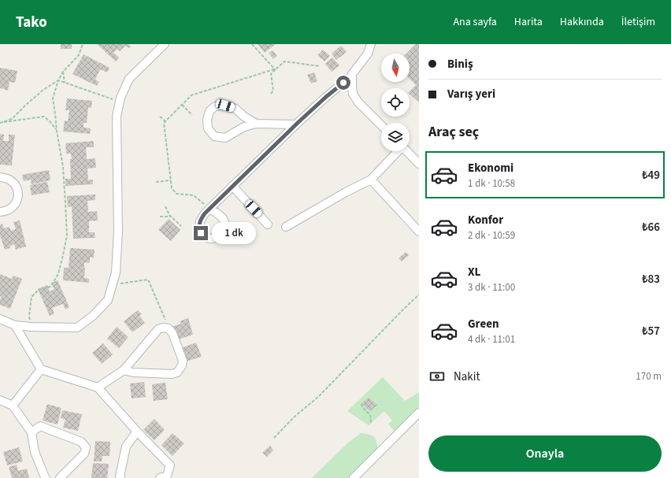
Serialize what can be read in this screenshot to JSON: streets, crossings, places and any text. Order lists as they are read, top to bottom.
{
  "north": "bottom",
  "page": {
    "header": "Tako",
    "nav": [
      "Ana sayfa",
      "Harita",
      "Hakkında",
      "İletişim"
    ],
    "banner": ["Biniş", "Varış yeri"],
    "heading": "Araç seç",
    "list": [
      {
        "name": "Ekonomi",
        "note": "1 dk · 10:58",
        "value": "₺49"
      },
      {
        "name": "Konfor",
        "note": "2 dk · 10:59",
        "value": "₺66"
      },
      {
        "name": "XL",
        "note": "3 dk · 11:00",
        "value": "₺83"
      },
      {
        "name": "Green",
        "note": "4 dk · 11:01",
        "value": "₺57"
      }
    ],
    "bubble": "1 dk",
    "pay": ["Nakit", "170 m"],
    "buttons": "Onayla"
  }
}
